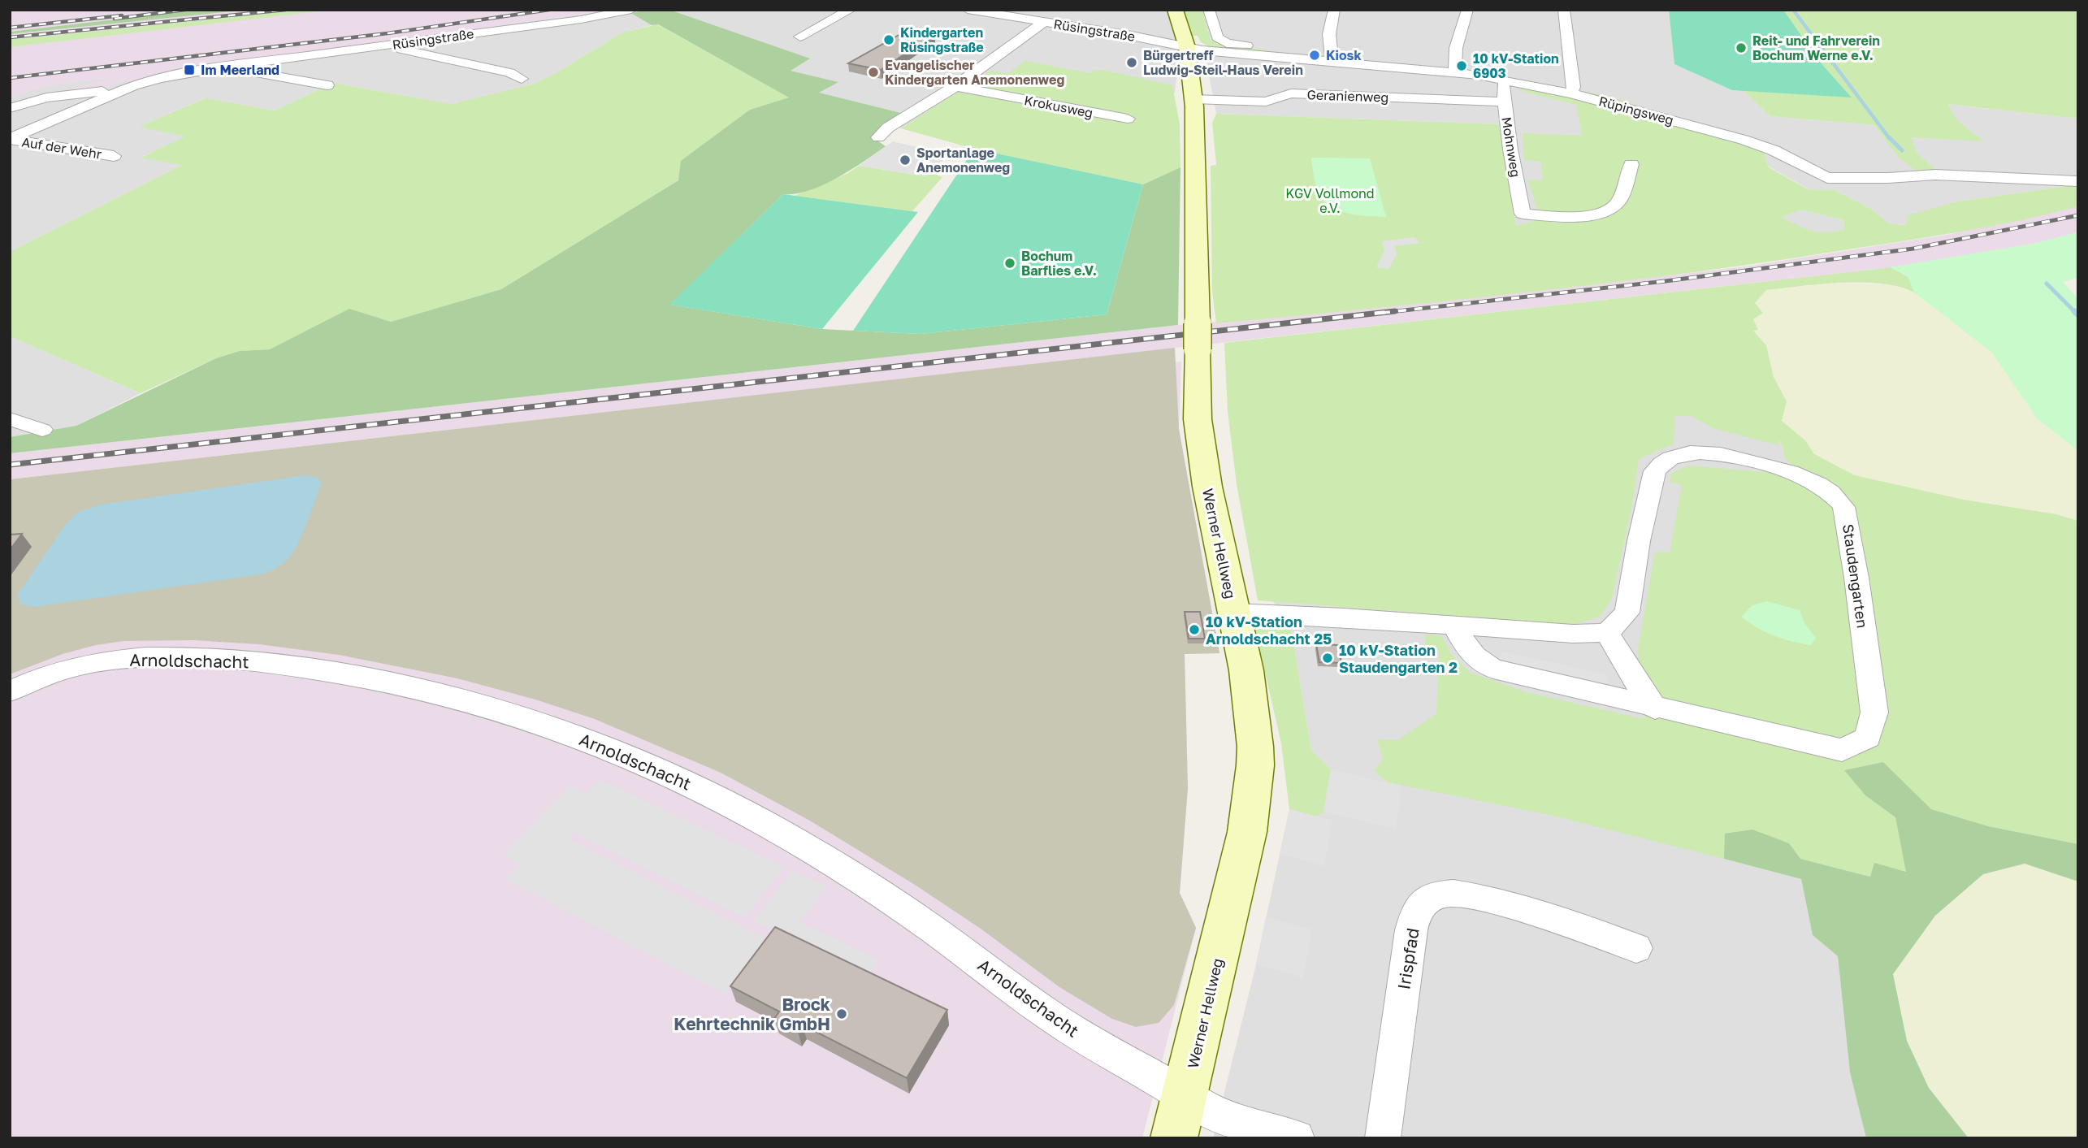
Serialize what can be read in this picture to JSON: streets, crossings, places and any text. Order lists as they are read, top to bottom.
{
  "streets": {
    "main road": ["Werner Hellweg"],
    "street": [
      "Rüsingstraße",
      "Geranienweg",
      "Krokusweg",
      "Rüpingsweg",
      "Mohnweg",
      "Auf der Wehr",
      "Staudengarten",
      "Arnoldschacht",
      "Irispfad"
    ]
  },
  "crossings": [
    ["Rüsingstraße", "Rüpingsweg"],
    ["Rüsingstraße", "Auf der Wehr"],
    ["Rüsingstraße", "Werner Hellweg"],
    ["Geranienweg", "Mohnweg"],
    ["Geranienweg", "Werner Hellweg"],
    ["Rüpingsweg", "Mohnweg"],
    ["Rüpingsweg", "Werner Hellweg"],
    ["Werner Hellweg", "Arnoldschacht"]
  ],
  "parks": ["KGV Vollmond e.V."],
  "places": {
    "other": [
      "Kindergarten Rüsingstraße",
      "Reit- und Fahrverein Bochum Werne e.V.",
      "Kiosk",
      "Bürgertreff Ludwig-Steil-Haus Verein",
      "10 kV-Station 6903",
      "Evangelischer Kindergarten Anemonenweg",
      "Sportanlage Anemonenweg",
      "Bochum Barflies e.V.",
      "10 kV-Station Arnoldschacht 25",
      "10 kV-Station Staudengarten 2",
      "Brock Kehrtechnik GmbH"
    ],
    "transit": ["Im Meerland"]
  }
}
